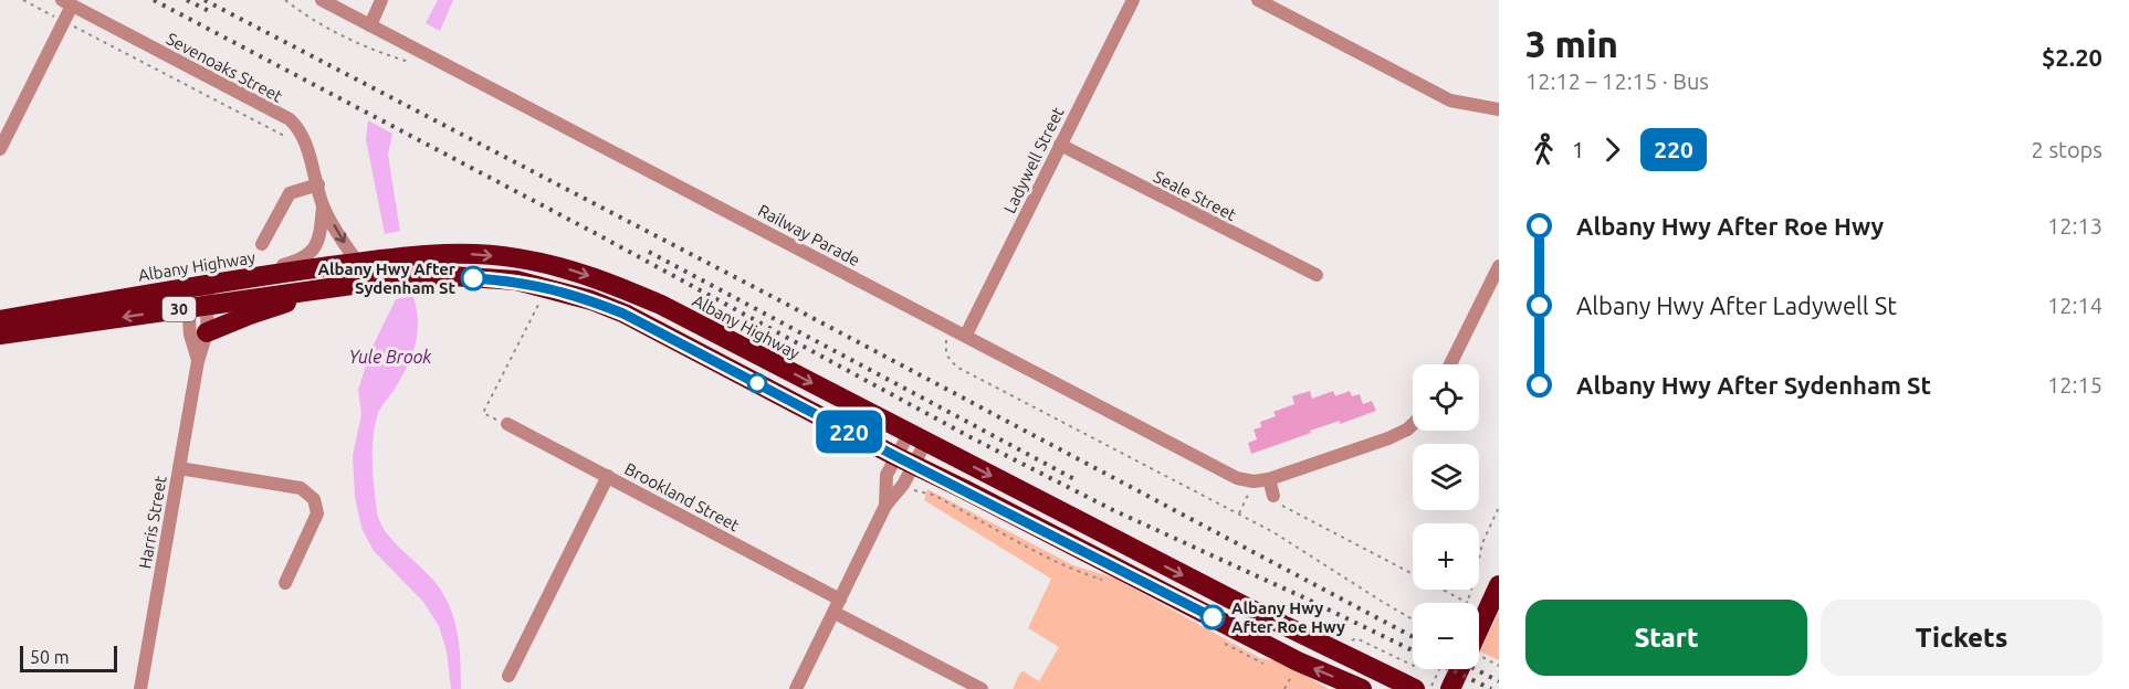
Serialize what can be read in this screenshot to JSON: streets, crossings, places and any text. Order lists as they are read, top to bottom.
{
  "streets": {
    "highway": ["Albany Highway", "30"],
    "street": [
      "Sevenoaks Street",
      "Ladywell Street",
      "Seale Street",
      "Railway Parade",
      "Brookland Street",
      "Harris Street"
    ]
  },
  "crossings": [
    ["Sevenoaks Street", "Albany Highway"],
    ["Sevenoaks Street", "Harris Street"],
    ["Ladywell Street", "Seale Street"],
    ["Ladywell Street", "Railway Parade"],
    ["Albany Highway", "Harris Street"],
    ["30", "Harris Street"]
  ],
  "water": ["Yule Brook"],
  "places": ["Albany Hwy After Sydenham St", "Albany Hwy After Roe Hwy"],
  "lines": ["bus line 220"],
  "scale_bar": "50 m",
  "page": {
    "on_map": "220",
    "heading": ["3 min", "12:12 – 12:15 · Bus", "$2.20"],
    "legs": ["1", "220", "2 stops"],
    "list": [
      {
        "name": "Albany Hwy After Roe Hwy",
        "value": "12:13"
      },
      {
        "name": "Albany Hwy After Ladywell St",
        "value": "12:14"
      },
      {
        "name": "Albany Hwy After Sydenham St",
        "value": "12:15"
      }
    ],
    "map_buttons": ["+", "−"],
    "buttons": ["Start", "Tickets"],
    "scale": "50 m"
  }
}
